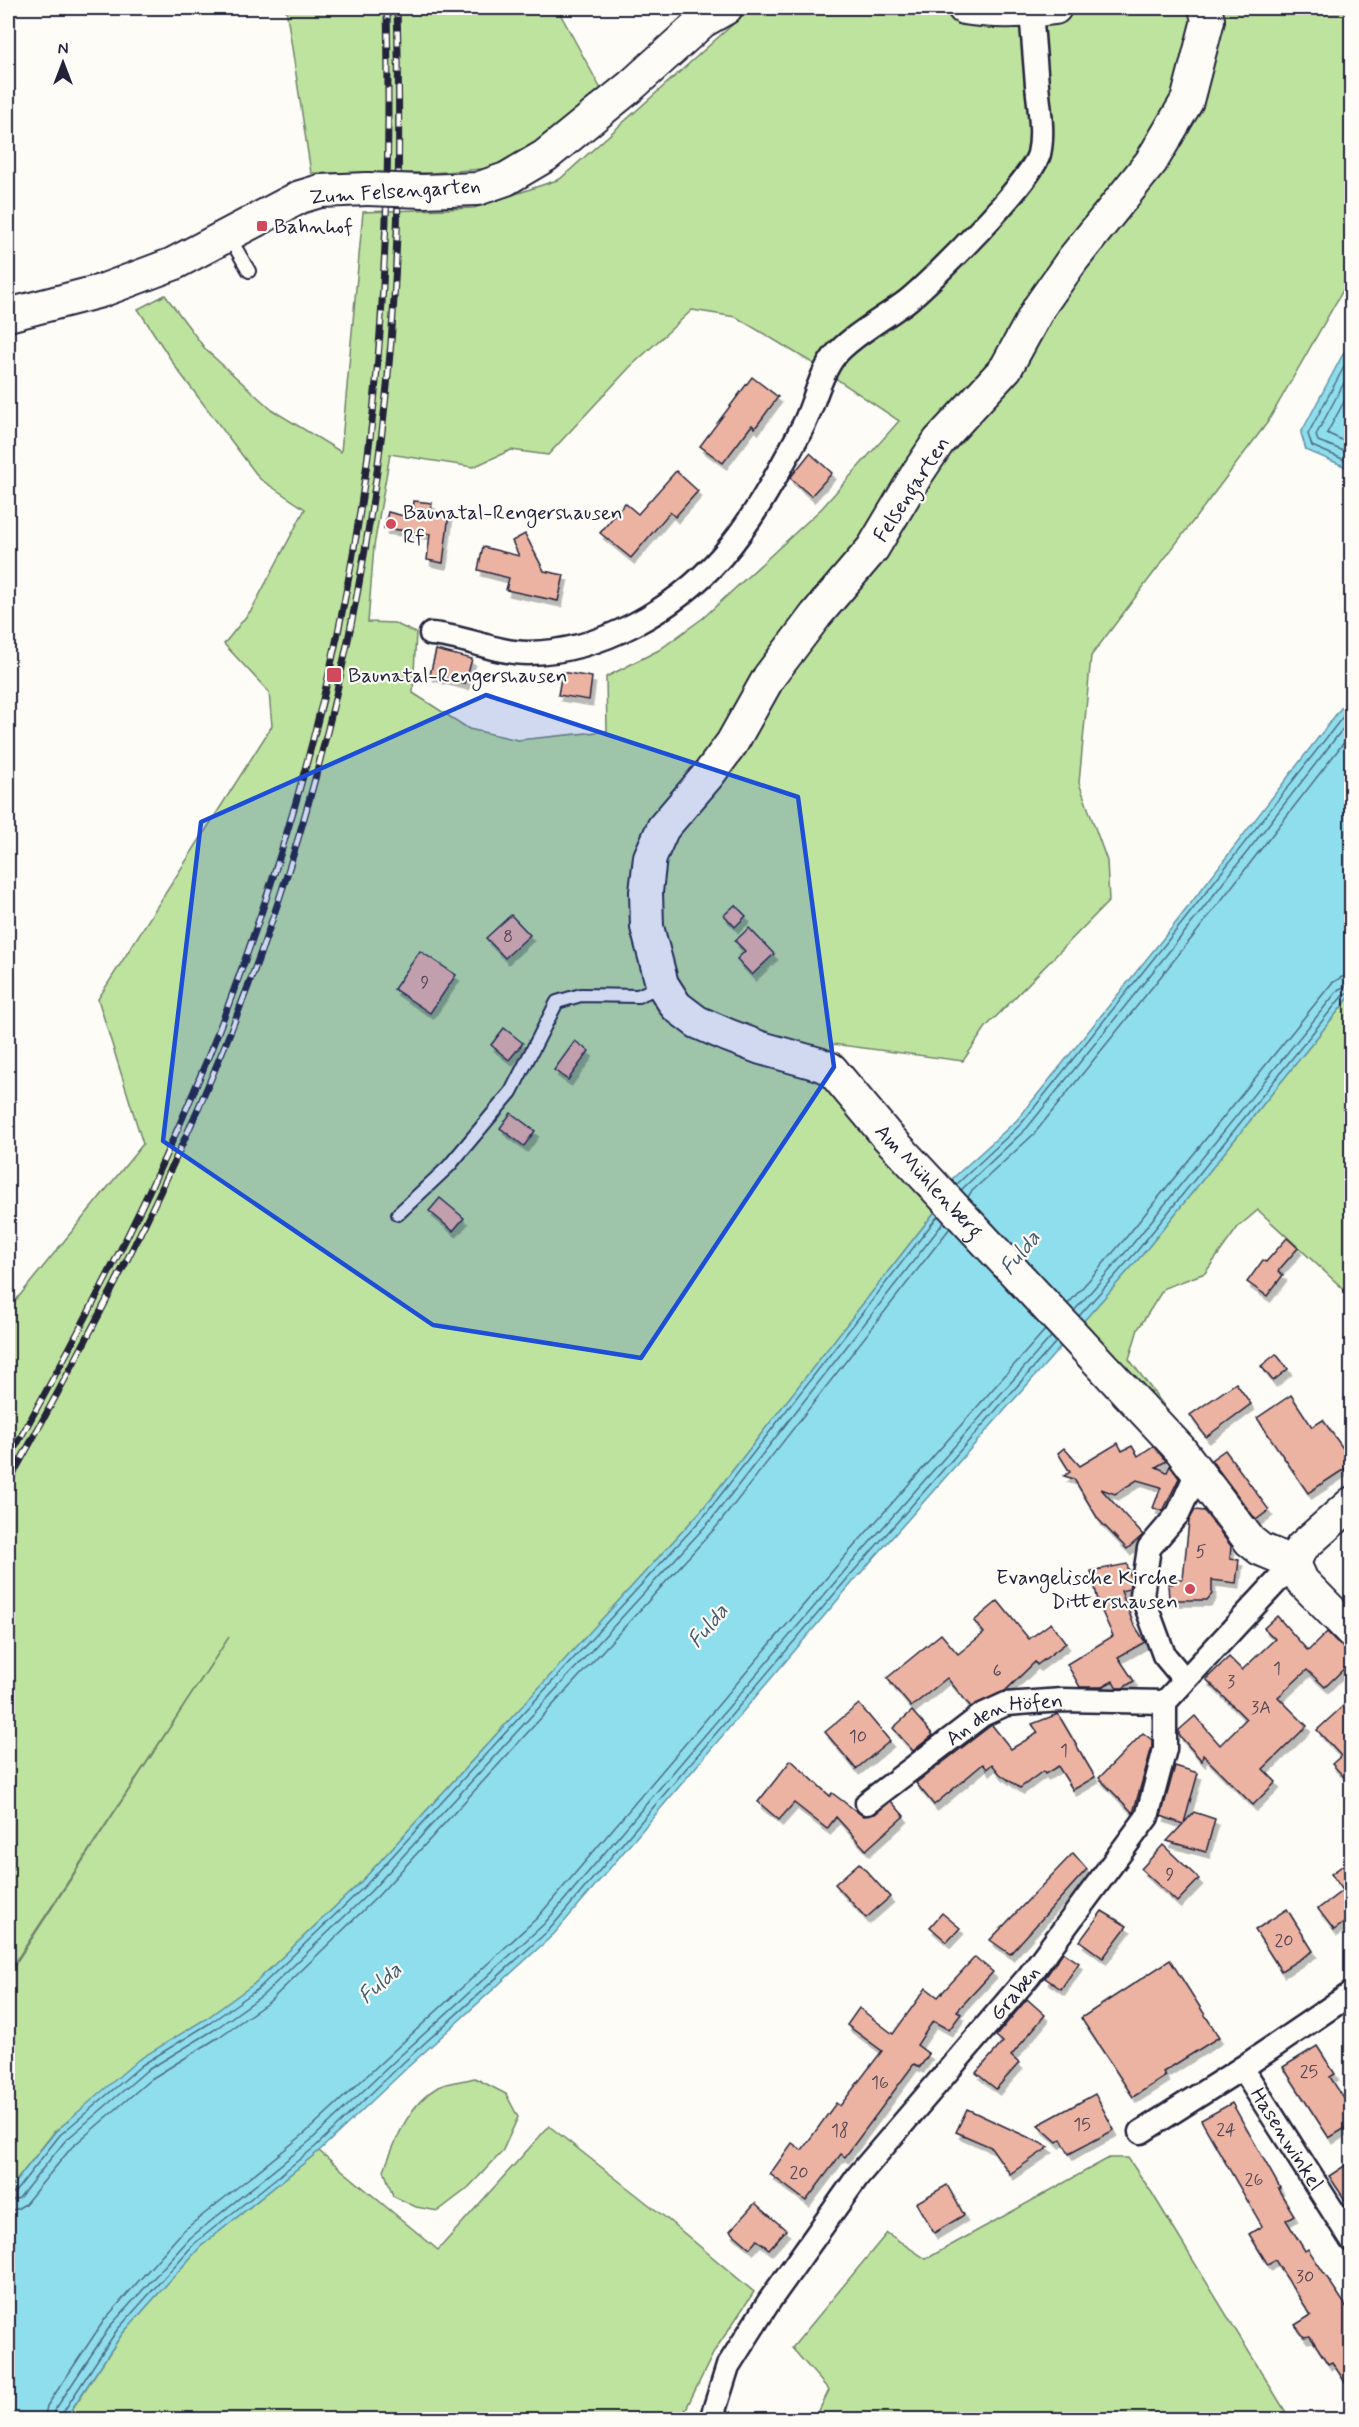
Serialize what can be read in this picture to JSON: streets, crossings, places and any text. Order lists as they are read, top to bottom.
{
  "streets": {
    "street": [
      "Zum Felsengarten",
      "Felsengarten",
      "Am Mühlenberg",
      "An den Höfen",
      "Graben",
      "Hasenwinkel"
    ]
  },
  "crossings": [
    ["Felsengarten", "Am Mühlenberg"],
    ["An den Höfen", "Graben"]
  ],
  "water": ["Fulda"],
  "places": {
    "transit": ["Bahnhof", "Baunatal-Rengershausen"],
    "other": ["Baunatal-Rengershausen Rf", "Evangelische Kirche Dittershausen"]
  },
  "house_numbers": [
    "8",
    "9",
    "5",
    "1",
    "6",
    "3",
    "3A",
    "10",
    "1",
    "9",
    "20",
    "25",
    "16",
    "15",
    "24",
    "18",
    "20",
    "26",
    "30"
  ],
  "north": "top"
}
